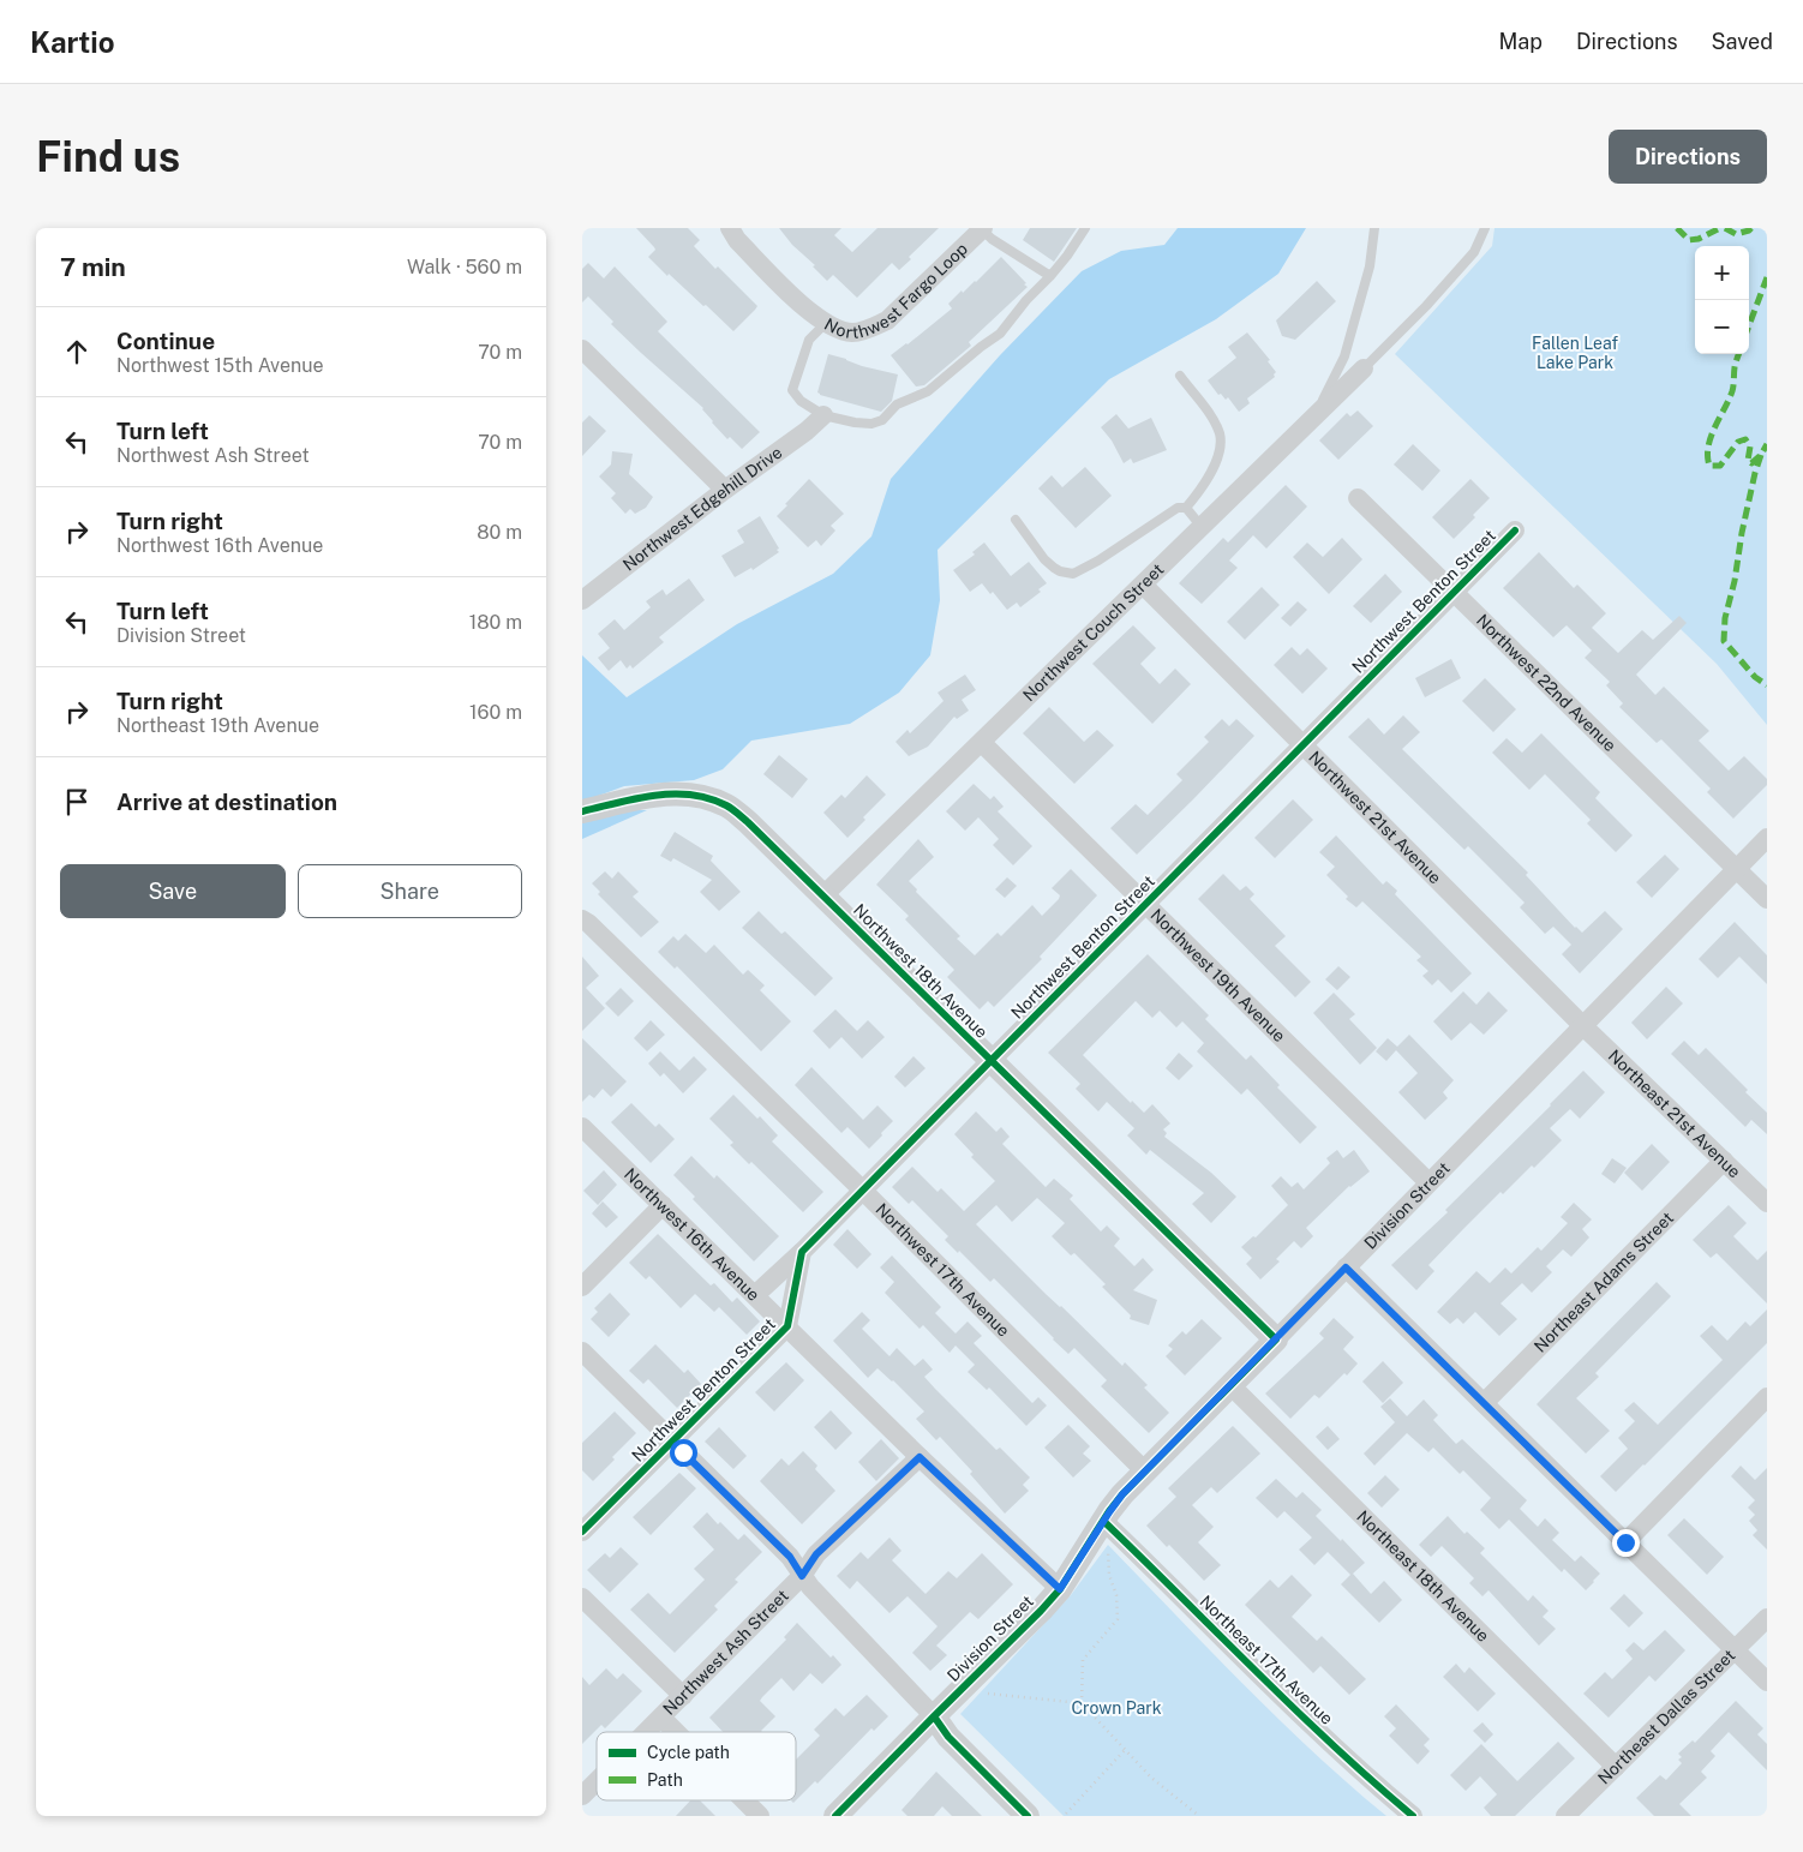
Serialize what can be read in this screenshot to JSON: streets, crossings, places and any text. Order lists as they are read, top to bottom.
{
  "streets": {
    "street": [
      "Northwest Fargo Loop",
      "Northwest Edgehill Drive",
      "Northwest Benton Street",
      "Northwest Couch Street",
      "Northwest 22nd Avenue",
      "Northwest 21st Avenue",
      "Northwest 18th Avenue",
      "Northwest 19th Avenue",
      "Northeast 21st Avenue",
      "Division Street",
      "Northwest 16th Avenue",
      "Northwest 17th Avenue",
      "Northeast Adams Street",
      "Northeast 18th Avenue",
      "Northwest Ash Street",
      "Northeast 17th Avenue",
      "Northeast Dallas Street"
    ]
  },
  "crossings": [
    ["Northwest Benton Street", "Northwest 22nd Avenue"],
    ["Northwest Benton Street", "Northwest 21st Avenue"],
    ["Northwest Benton Street", "Northwest 18th Avenue"],
    ["Northwest Benton Street", "Northwest 19th Avenue"],
    ["Northwest Benton Street", "Northwest 16th Avenue"],
    ["Northwest Benton Street", "Northwest 17th Avenue"],
    ["Northwest Couch Street", "Northwest 21st Avenue"],
    ["Northwest Couch Street", "Northwest 18th Avenue"],
    ["Northwest Couch Street", "Northwest 19th Avenue"],
    ["Northwest 22nd Avenue", "Division Street"],
    ["Northwest 21st Avenue", "Northeast 21st Avenue"],
    ["Northwest 21st Avenue", "Division Street"],
    ["Northwest 18th Avenue", "Division Street"],
    ["Northwest 19th Avenue", "Division Street"],
    ["Northeast 21st Avenue", "Division Street"],
    ["Northeast 21st Avenue", "Northeast Adams Street"],
    ["Division Street", "Northwest 16th Avenue"],
    ["Division Street", "Northwest 17th Avenue"],
    ["Division Street", "Northeast 18th Avenue"],
    ["Division Street", "Northeast 17th Avenue"],
    ["Northwest 16th Avenue", "Northwest Ash Street"],
    ["Northeast 18th Avenue", "Northeast Dallas Street"]
  ],
  "parks": ["Fallen Leaf Lake Park", "Crown Park"],
  "legend": ["Cycle path", "Path"],
  "page": {
    "header": "Kartio",
    "nav": ["Map", "Directions", "Saved"],
    "buttons": [
      "Directions",
      ["Save", "Share"]
    ],
    "title": "Find us",
    "heading": ["7 min", "Walk · 560 m"],
    "map_buttons": ["+", "−"],
    "list": [
      ["Continue", "Northwest 15th Avenue", "70 m"],
      ["Turn left", "Northwest Ash Street", "70 m"],
      ["Turn right", "Northwest 16th Avenue", "80 m"],
      ["Turn left", "Division Street", "180 m"],
      ["Turn right", "Northeast 19th Avenue", "160 m"],
      "Arrive at destination"
    ]
  }
}
